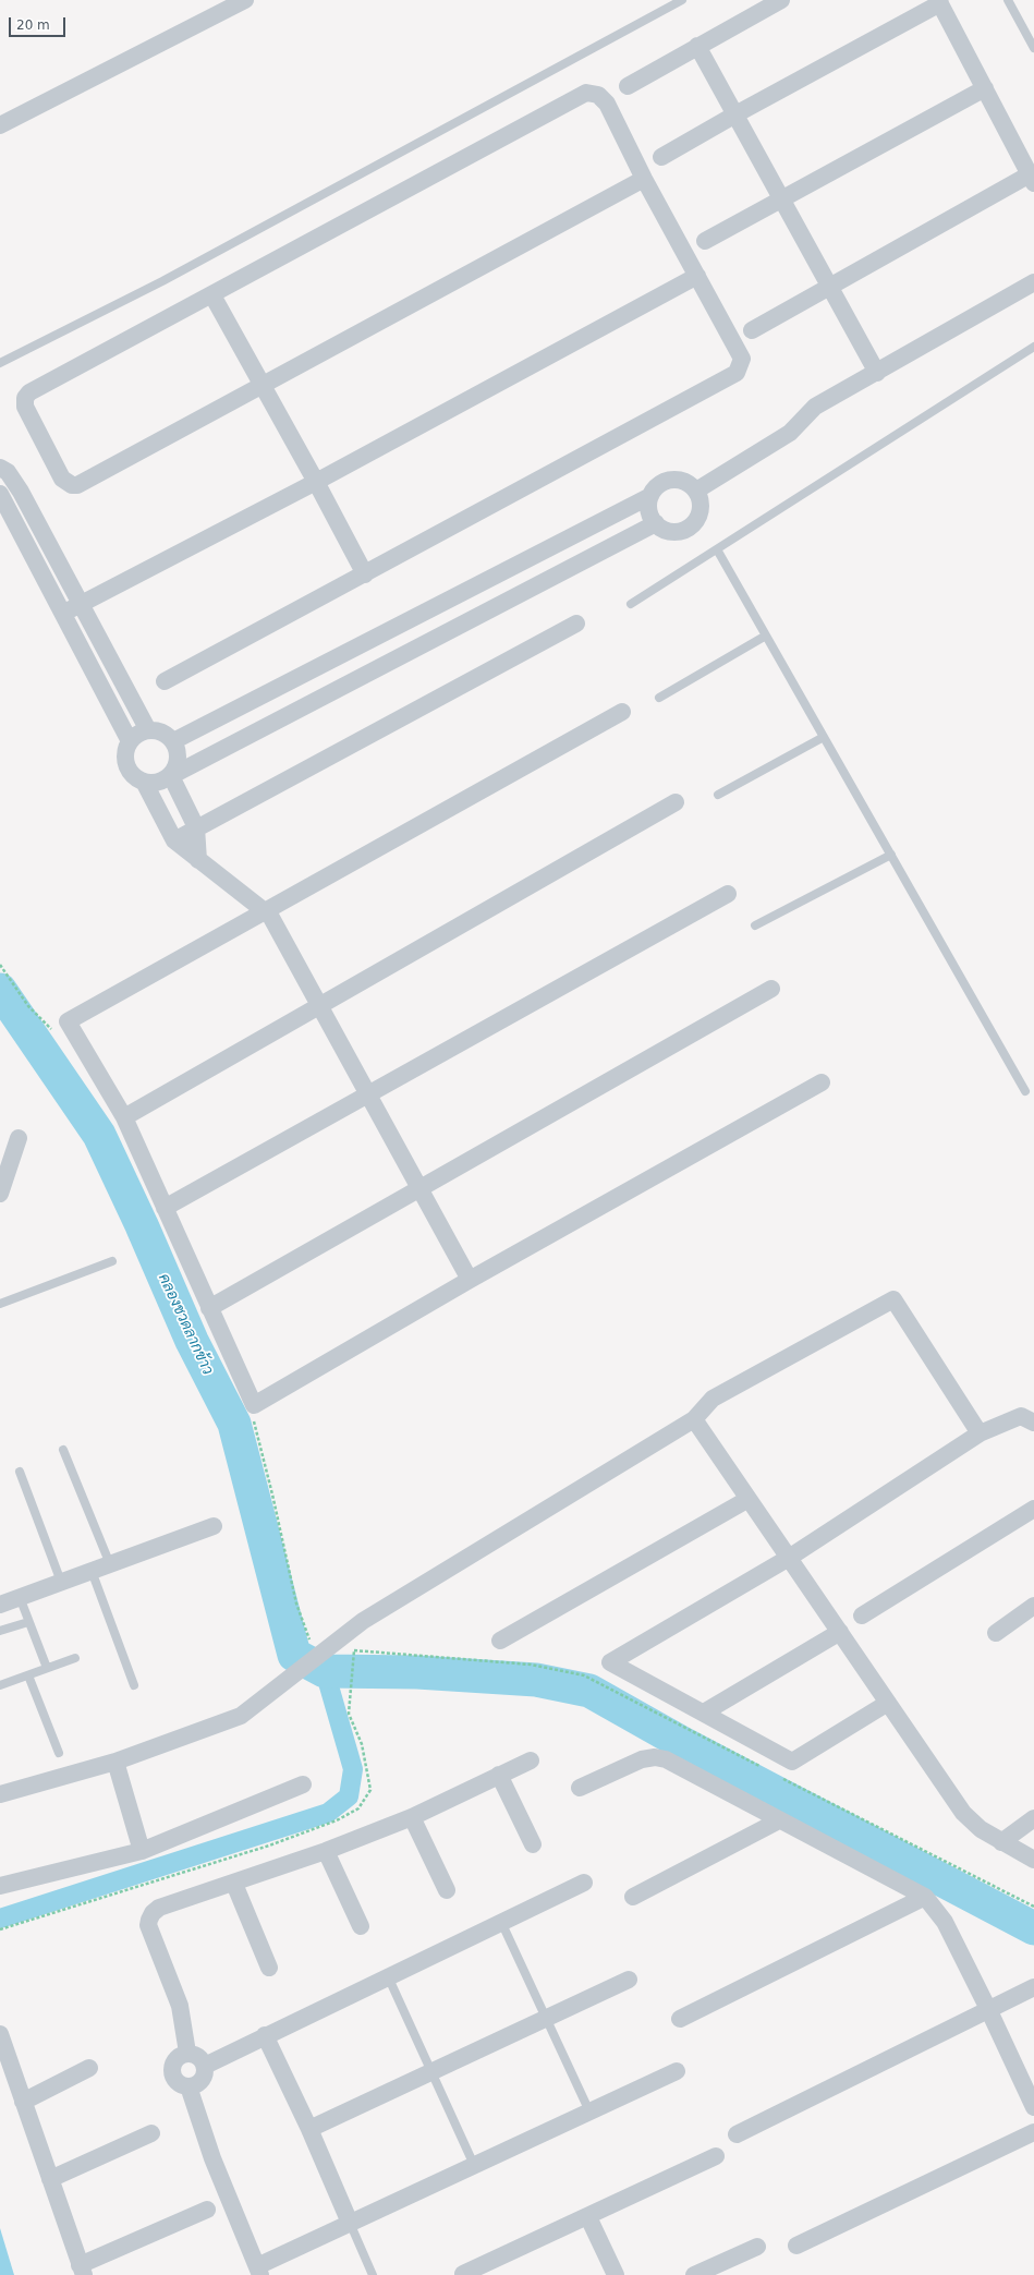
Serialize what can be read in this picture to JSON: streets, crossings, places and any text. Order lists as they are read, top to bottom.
{
  "water": ["คลองชวดลากข้าว"],
  "scale_bar": "20 m"
}
